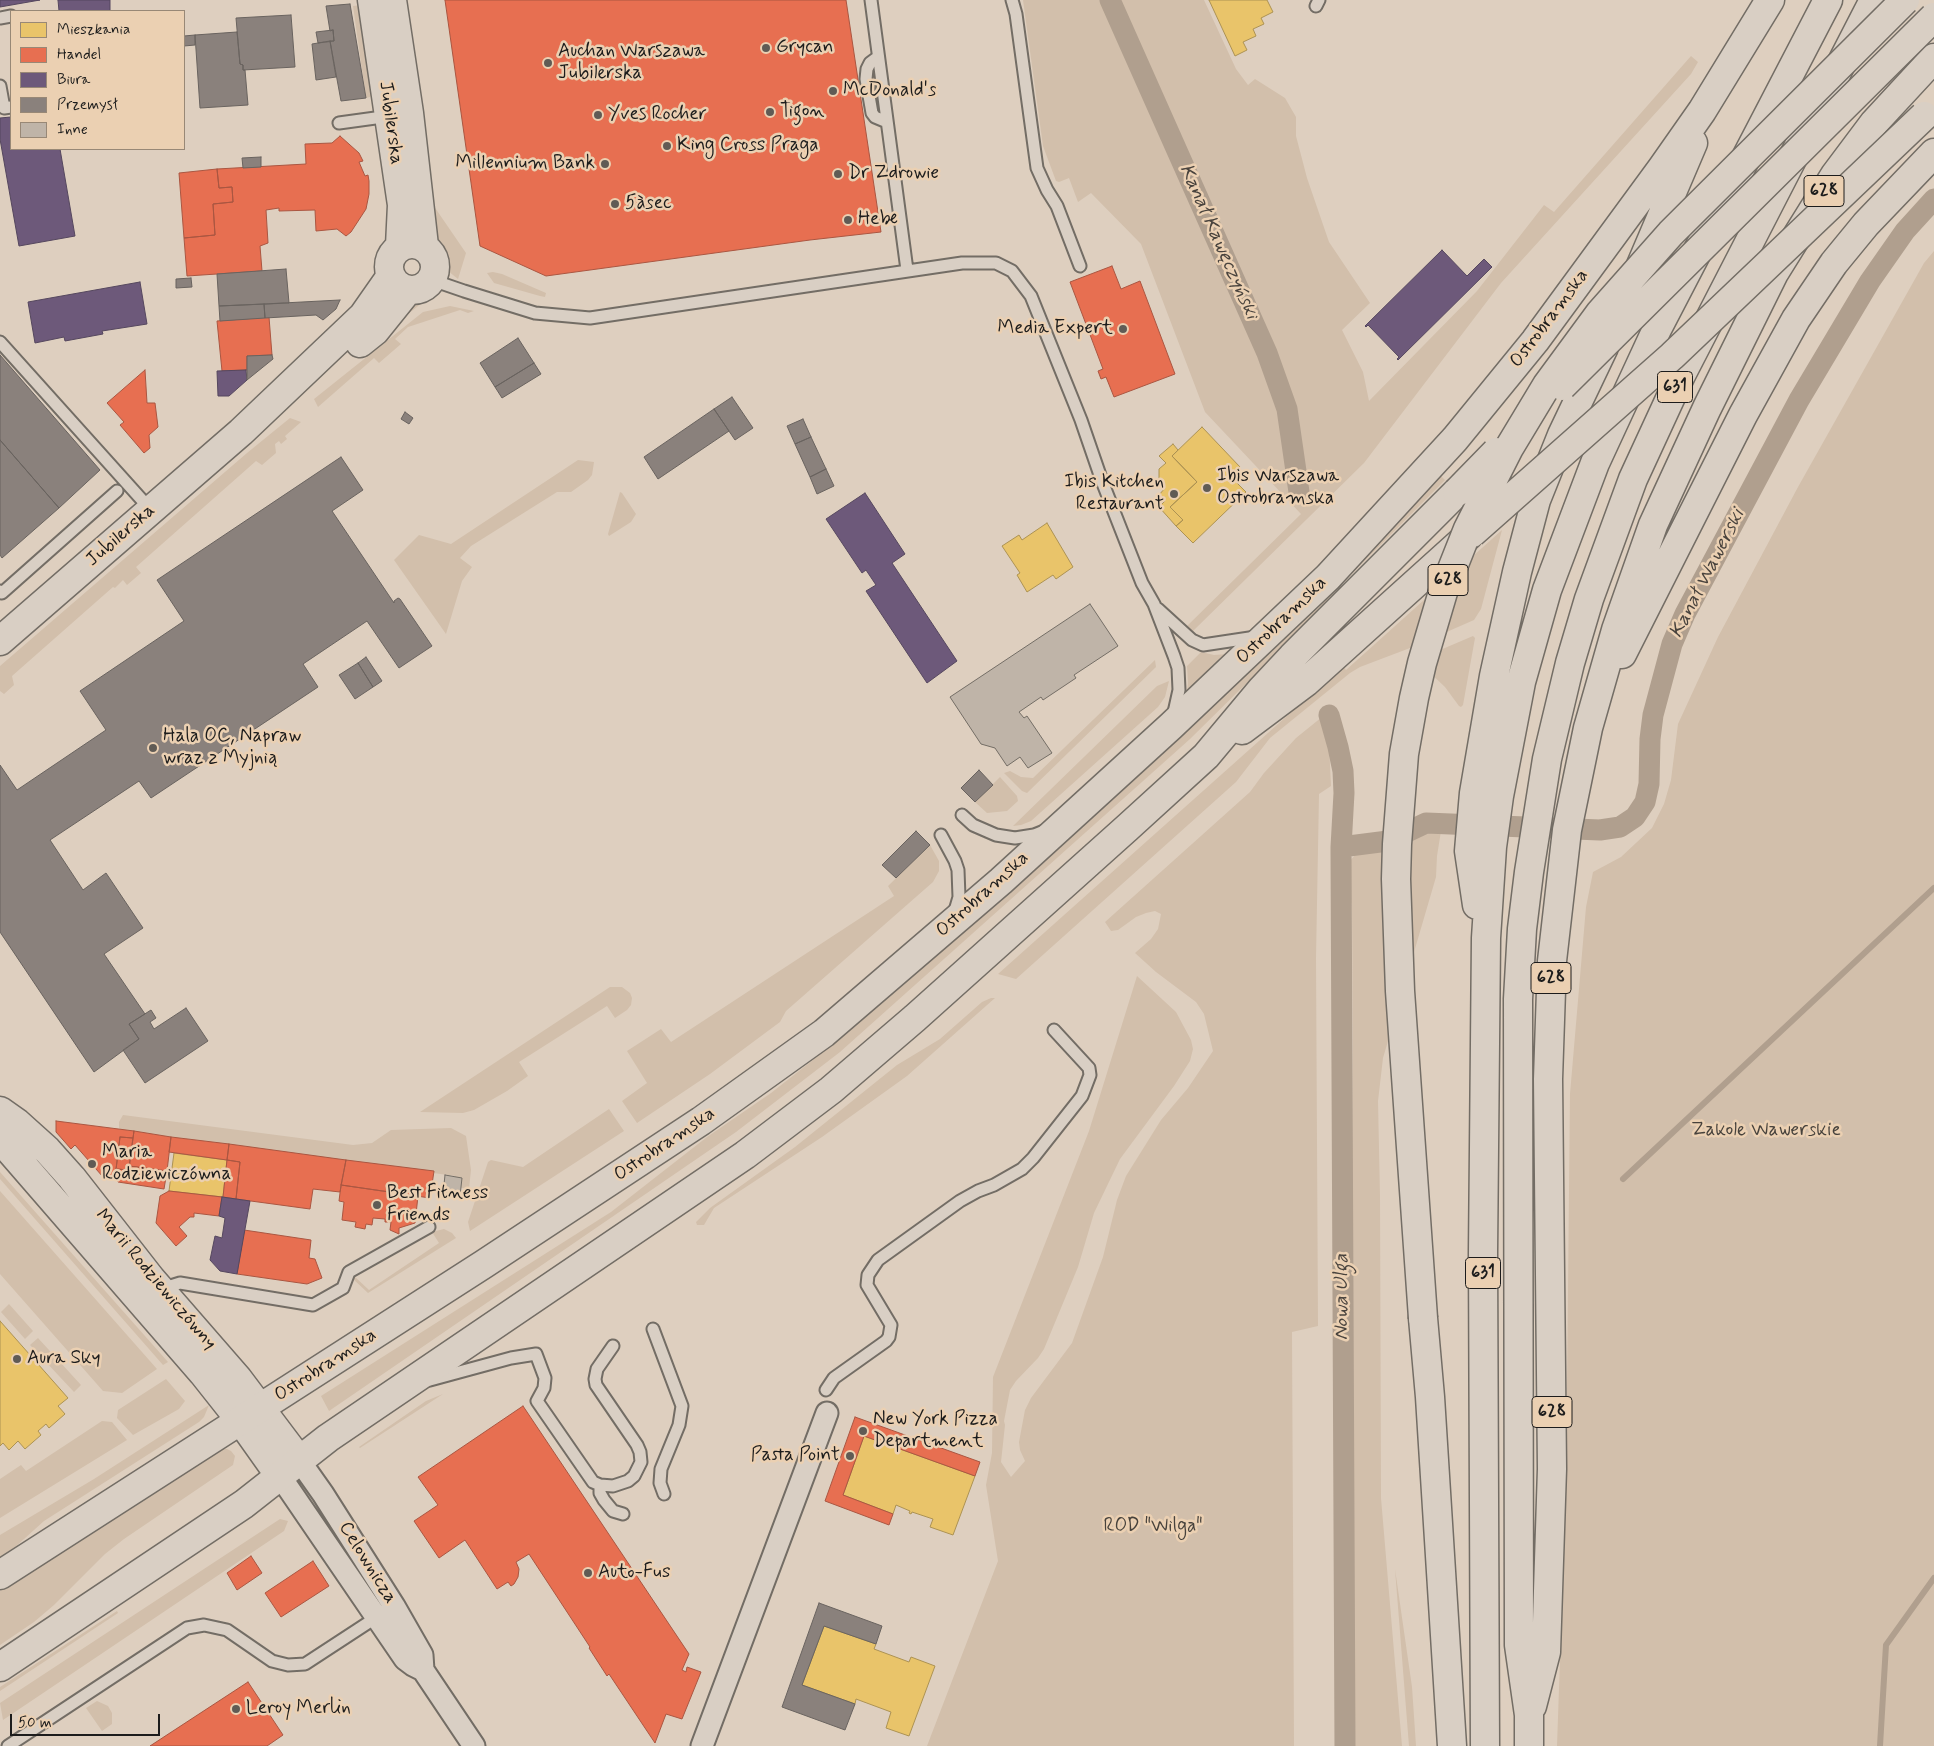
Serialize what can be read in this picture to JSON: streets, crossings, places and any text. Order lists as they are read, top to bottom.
{
  "streets": {
    "main road": [
      "Jubilerska",
      "628",
      "Ostrobramska",
      "631",
      "Marii Rodziewiczówny"
    ],
    "street": ["Celownicza"]
  },
  "crossings": [
    ["628", "631"],
    ["Ostrobramska", "Marii Rodziewiczówny"],
    ["Ostrobramska", "Celownicza"],
    ["Marii Rodziewiczówny", "Celownicza"]
  ],
  "water": ["Kanał Kawęczyński", "Kanał Wawerski", "Nowa Ulga"],
  "parks": ["Zakole Wawerskie", "ROD \"Wilga\""],
  "places": [
    "Grycan",
    "Auchan Warszawa Jubilerska",
    "McDonald's",
    "Tigon",
    "Yves Rocher",
    "King Cross Praga",
    "Millennium Bank",
    "Dr Zdrowie",
    "5àsec",
    "Hebe",
    "Media Expert",
    "Ibis Warszawa Ostrobramska",
    "Ibis Kitchen Restaurant",
    "Hala OC, Napraw wraz z Myjnią",
    "Maria Rodziewiczówna",
    "Best Fitness Friends",
    "Aura Sky",
    "New York Pizza Department",
    "Pasta Point",
    "Auto-Fus",
    "Leroy Merlin"
  ],
  "legend": [
    "Mieszkania",
    "Handel",
    "Biura",
    "Przemysł",
    "Inne"
  ],
  "scale_bar": "50 m"
}
